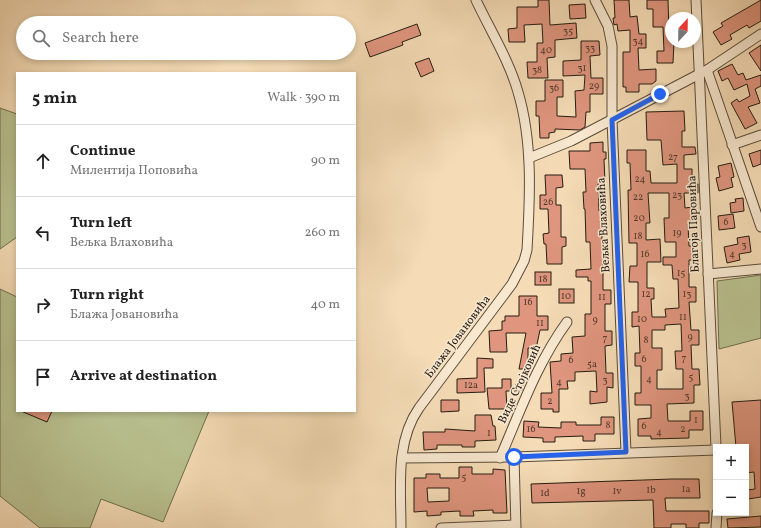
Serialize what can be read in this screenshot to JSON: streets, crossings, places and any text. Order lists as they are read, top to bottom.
{
  "streets": {
    "street": [
      "Благоја Паровића",
      "Вељка Влаховића",
      "Блажа Јовановића",
      "Виде Стојковић"
    ]
  },
  "house_numbers": [
    "35",
    "34",
    "33",
    "40",
    "31",
    "38",
    "29",
    "36",
    "27",
    "24",
    "23",
    "22",
    "26",
    "20",
    "6",
    "19",
    "18",
    "3",
    "16",
    "4",
    "15",
    "18",
    "12",
    "13",
    "10",
    "11",
    "16",
    "11",
    "10",
    "9",
    "11",
    "9",
    "7",
    "8",
    "7",
    "6",
    "6",
    "5a",
    "5",
    "4",
    "3",
    "4",
    "12a",
    "3",
    "2",
    "1",
    "8",
    "6",
    "16",
    "2",
    "4",
    "1",
    "5",
    "1a",
    "1b",
    "1g",
    "1v",
    "1d"
  ],
  "north": "top",
  "page": {
    "search": "Search here",
    "heading": ["5 min", "Walk · 390 m"],
    "list": [
      ["Continue", "Милентија Поповића", "90 m"],
      ["Turn left", "Вељка Влаховића", "260 m"],
      ["Turn right", "Блажа Јовановића", "40 m"],
      "Arrive at destination"
    ],
    "map_buttons": ["+", "−"]
  }
}
